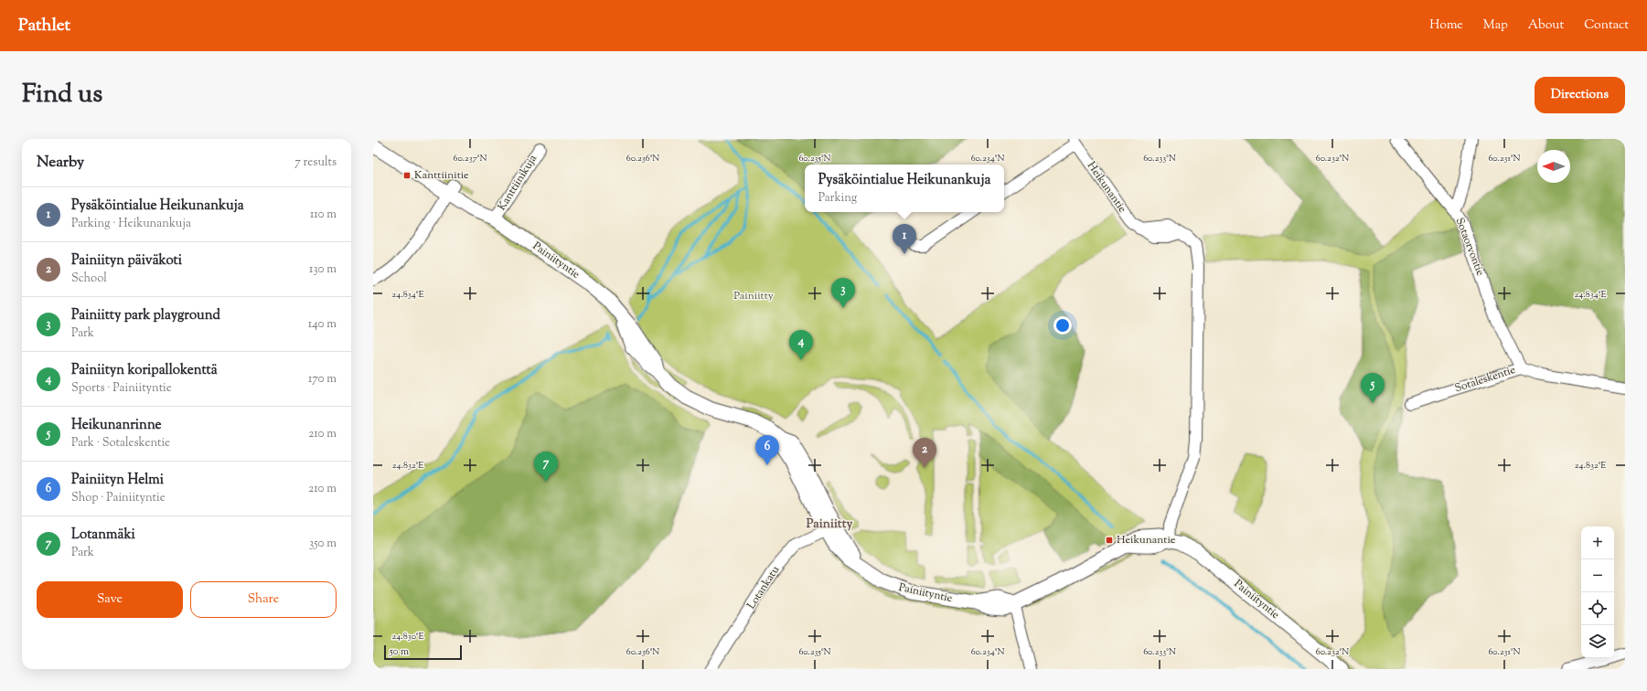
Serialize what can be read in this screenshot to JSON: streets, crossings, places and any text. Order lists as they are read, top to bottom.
{
  "streets": {
    "street": [
      "Kanttiinikuja",
      "Heikunantie",
      "Sotaorvontie",
      "Painiityntie",
      "Sotaleskentie",
      "Lotankatu"
    ]
  },
  "crossings": [
    ["Kanttiinikuja", "Painiityntie"],
    ["Heikunantie", "Painiityntie"],
    ["Sotaorvontie", "Sotaleskentie"],
    ["Painiityntie", "Lotankatu"]
  ],
  "districts": ["Painiitty"],
  "parks": ["Painiitty"],
  "places": {
    "transit": ["Kanttiinitie", "Heikunantie"]
  },
  "scale_bar": "50 m",
  "north": "left",
  "page": {
    "header": "Pathlet",
    "nav": [
      "Home",
      "Map",
      "About",
      "Contact"
    ],
    "title": "Find us",
    "buttons": [
      "Directions",
      ["Save", "Share"]
    ],
    "heading": ["Nearby", "7 results"],
    "popup": ["Pysäköintialue Heikunankuja", "Parking"],
    "list": [
      {
        "mark": "1",
        "name": "Pysäköintialue Heikunankuja",
        "note": "Parking · Heikunankuja",
        "value": "110 m"
      },
      {
        "mark": "2",
        "name": "Painiityn päiväkoti",
        "note": "School",
        "value": "130 m"
      },
      {
        "mark": "3",
        "name": "Painiitty park playground",
        "note": "Park",
        "value": "140 m"
      },
      {
        "mark": "4",
        "name": "Painiityn koripallokenttä",
        "note": "Sports · Painiityntie",
        "value": "170 m"
      },
      {
        "mark": "5",
        "name": "Heikunanrinne",
        "note": "Park · Sotaleskentie",
        "value": "210 m"
      },
      {
        "mark": "6",
        "name": "Painiityn Helmi",
        "note": "Shop · Painiityntie",
        "value": "210 m"
      },
      {
        "mark": "7",
        "name": "Lotanmäki",
        "note": "Park",
        "value": "350 m"
      }
    ],
    "pins": [
      "1",
      "3",
      "4",
      "5",
      "6",
      "2",
      "7"
    ],
    "map_buttons": ["+", "−"],
    "scale": "50 m"
  },
  "coordinates": [
    "60.237°N",
    "60.236°N",
    "60.235°N",
    "60.234°N",
    "60.233°N",
    "60.232°N",
    "60.231°N",
    "24.834°E",
    "24.832°E",
    "24.830°E"
  ]
}
